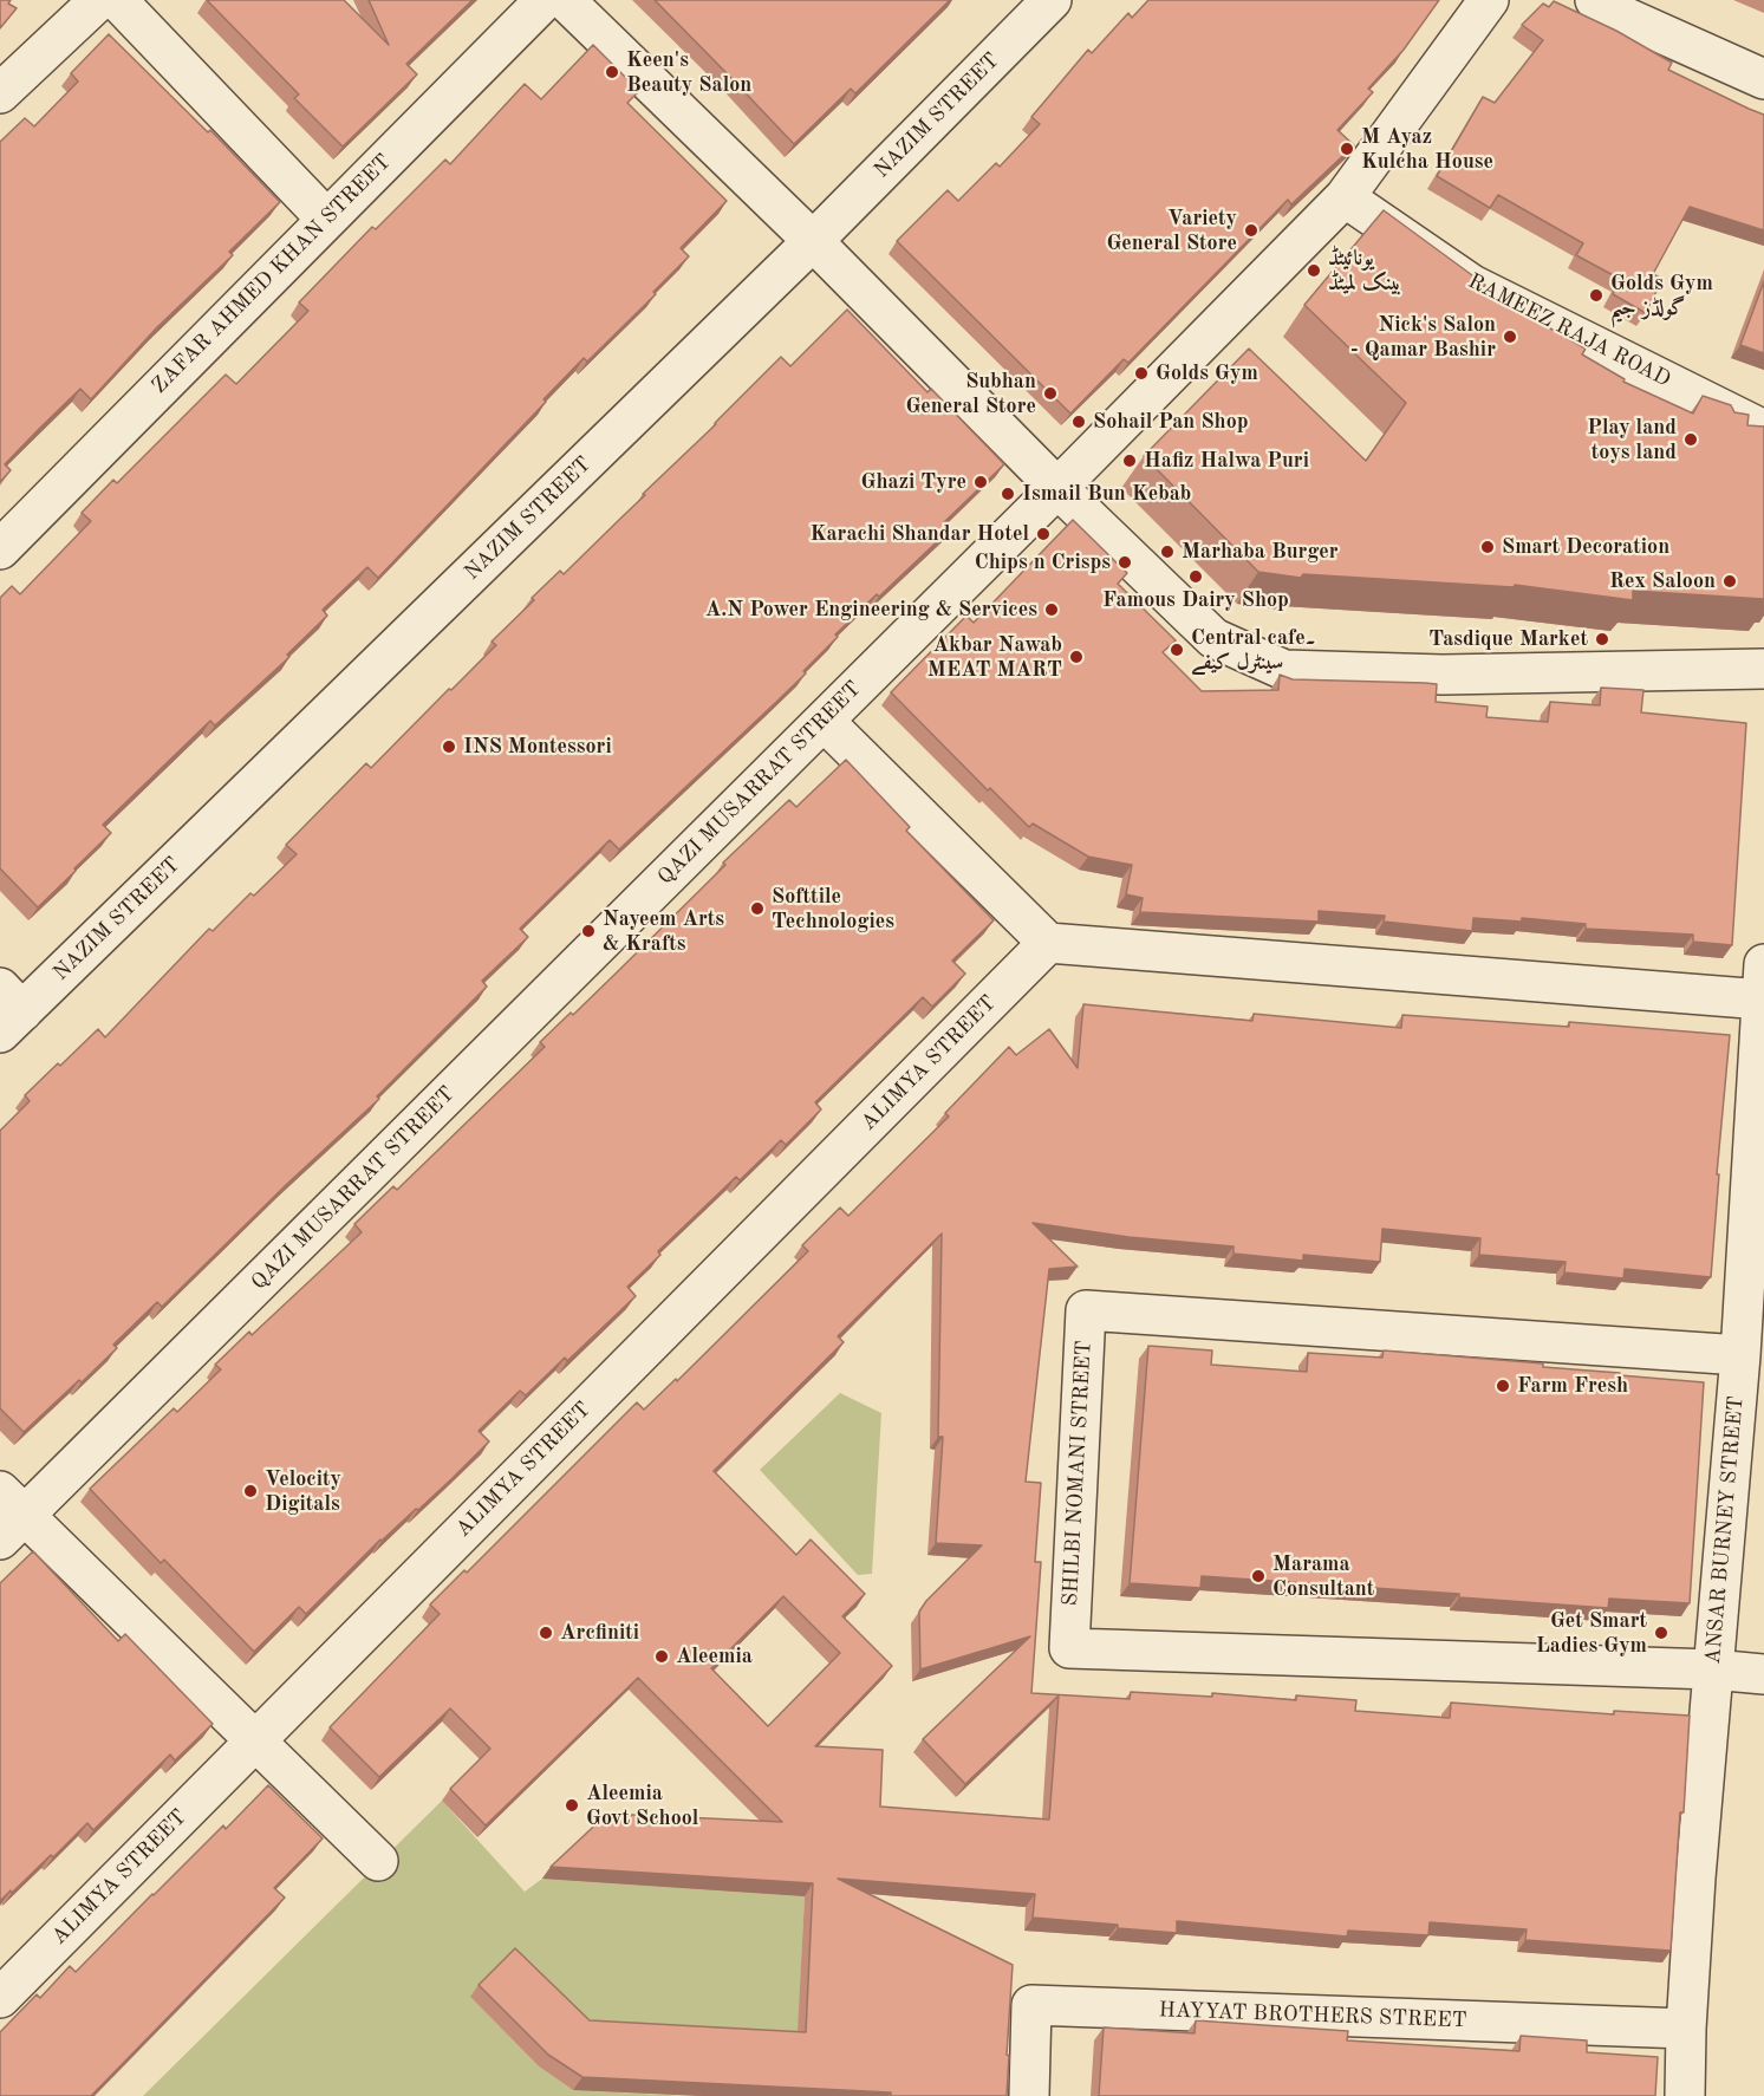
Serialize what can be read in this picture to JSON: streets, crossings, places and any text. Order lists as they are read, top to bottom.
{
  "streets": {
    "street": [
      "NAZIM STREET",
      "ZAFAR AHMED KHAN STREET",
      "RAMEEZ RAJA ROAD",
      "QAZI MUSARRAT STREET",
      "ALIMYA STREET",
      "SHILBI NOMANI STREET",
      "ANSAR BURNEY STREET",
      "HAYYAT BROTHERS STREET"
    ]
  },
  "crossings": [
    ["RAMEEZ RAJA ROAD", "QAZI MUSARRAT STREET"],
    ["SHILBI NOMANI STREET", "ANSAR BURNEY STREET"],
    ["ANSAR BURNEY STREET", "HAYYAT BROTHERS STREET"]
  ],
  "places": [
    "Keen's Beauty Salon",
    "M Ayaz Kulcha House",
    "Variety General Store",
    "یونائیٹڈ بینک لمیٹڈ",
    "Golds Gym گولڈز جیم",
    "Nick's Salon - Qamar Bashir",
    "Golds Gym",
    "Subhan General Store",
    "Sohail Pan Shop",
    "Play land toys land",
    "Hafiz Halwa Puri",
    "Ghazi Tyre",
    "Ismail Bun Kebab",
    "Karachi Shandar Hotel",
    "Smart Decoration",
    "Marhaba Burger",
    "Chips n Crisps",
    "Famous Dairy Shop",
    "Rex Saloon",
    "A.N Power Engineering & Services",
    "Tasdique Market",
    "Central cafe۔ سینٹرل کیفے",
    "Akbar Nawab MEAT MART",
    "INS Montessori",
    "Softtile Technologies",
    "Nayeem Arts & Krafts",
    "Farm Fresh",
    "Velocity Digitals",
    "Marama Consultant",
    "Arcfiniti",
    "Get Smart Ladies Gym",
    "Aleemia",
    "Aleemia Govt School"
  ]
}
